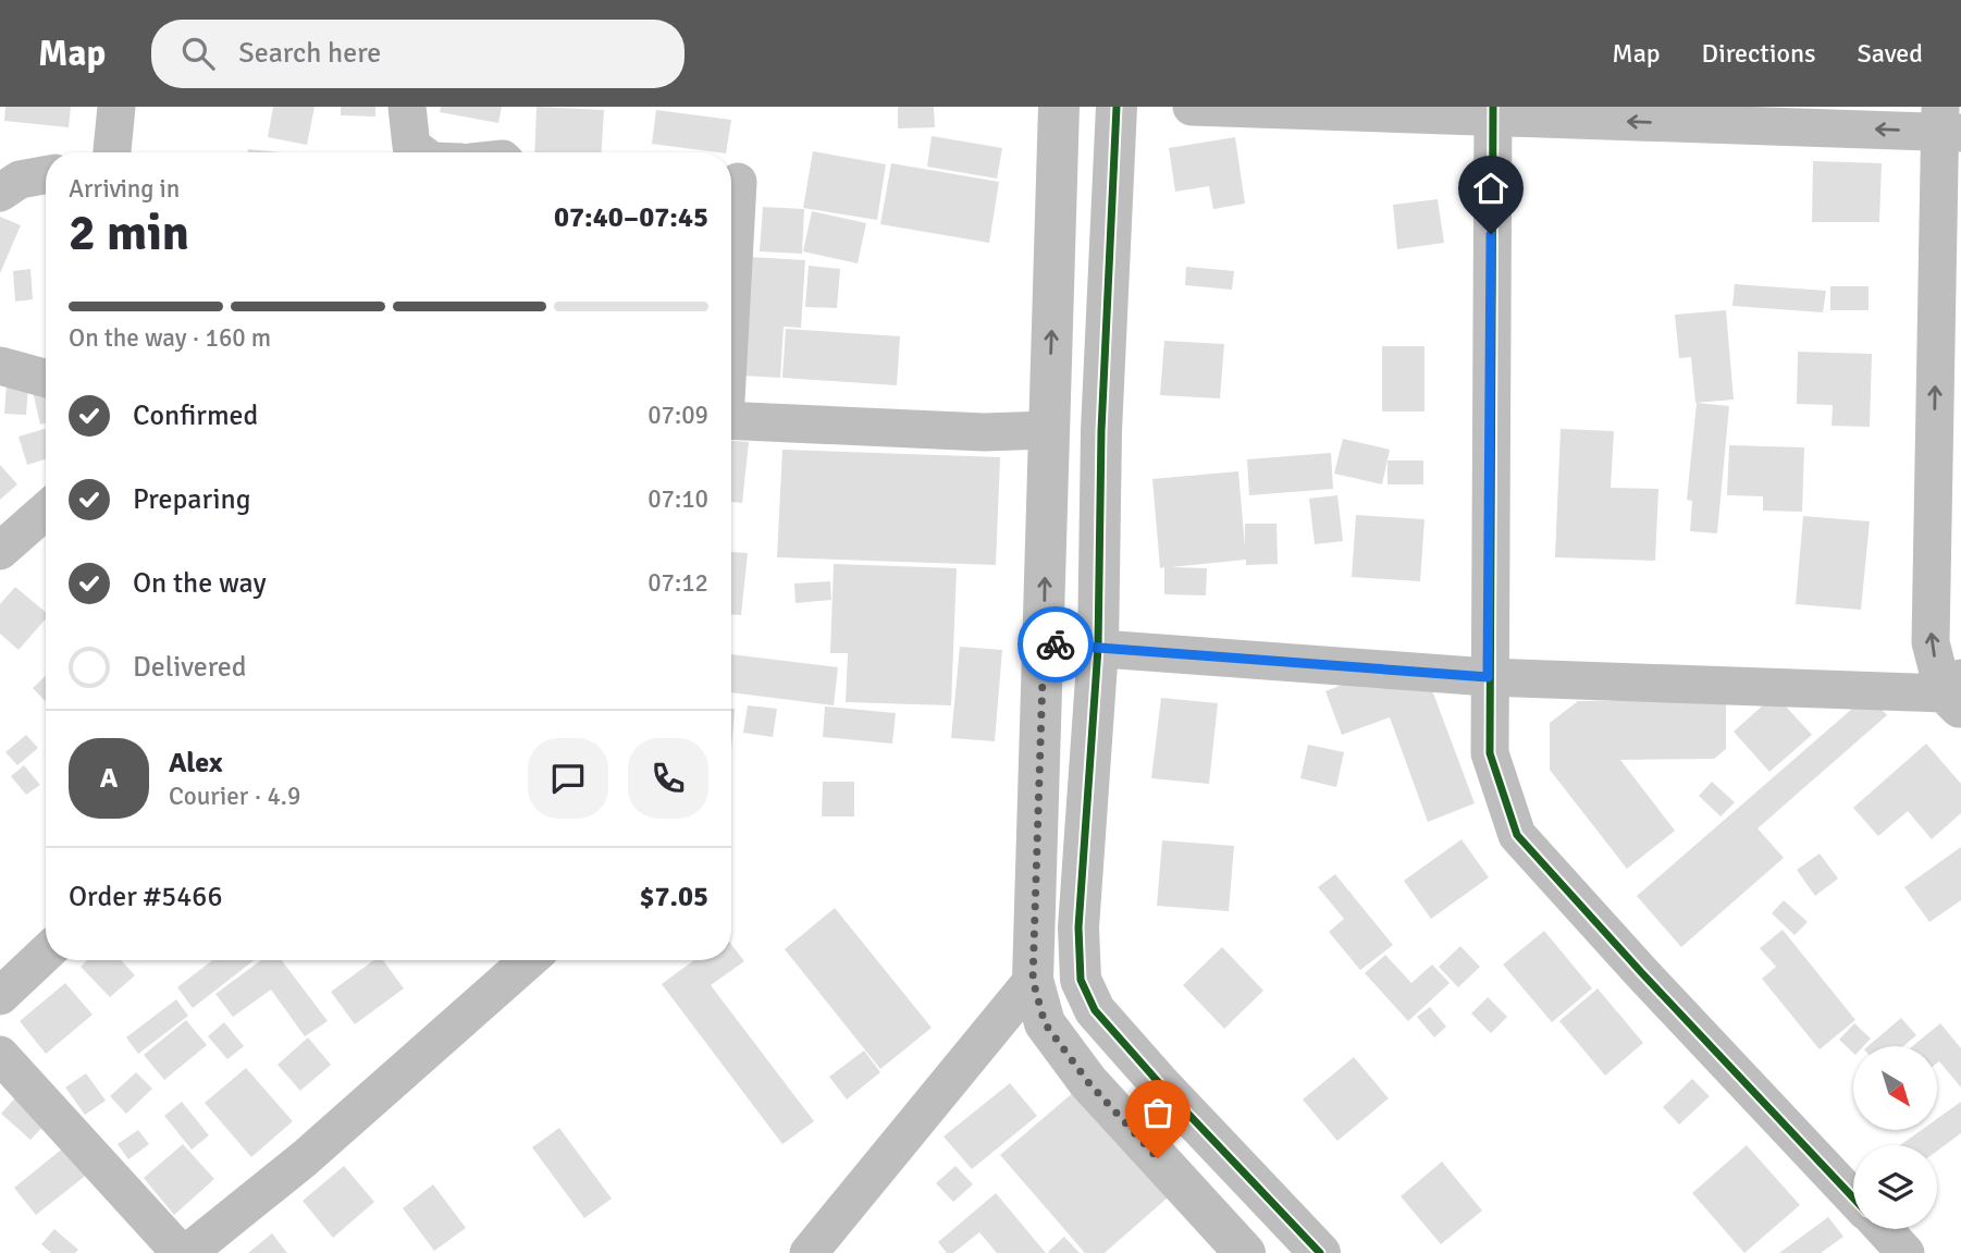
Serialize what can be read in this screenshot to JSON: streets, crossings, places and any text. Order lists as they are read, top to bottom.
{
  "north": "bottom right",
  "page": {
    "header": "Map",
    "search": "Search here",
    "nav": ["Map", "Directions", "Saved"],
    "heading": ["2 min", "Arriving in", "07:40–07:45"],
    "panel": [
      "Alex",
      "Courier · 4.9",
      "Order #5466",
      "$7.05"
    ],
    "bar": "On the way · 160 m",
    "list": [
      ["Confirmed", "07:09"],
      ["Preparing", "07:10"],
      ["On the way", "07:12"],
      "Delivered"
    ],
    "round": "A"
  }
}
